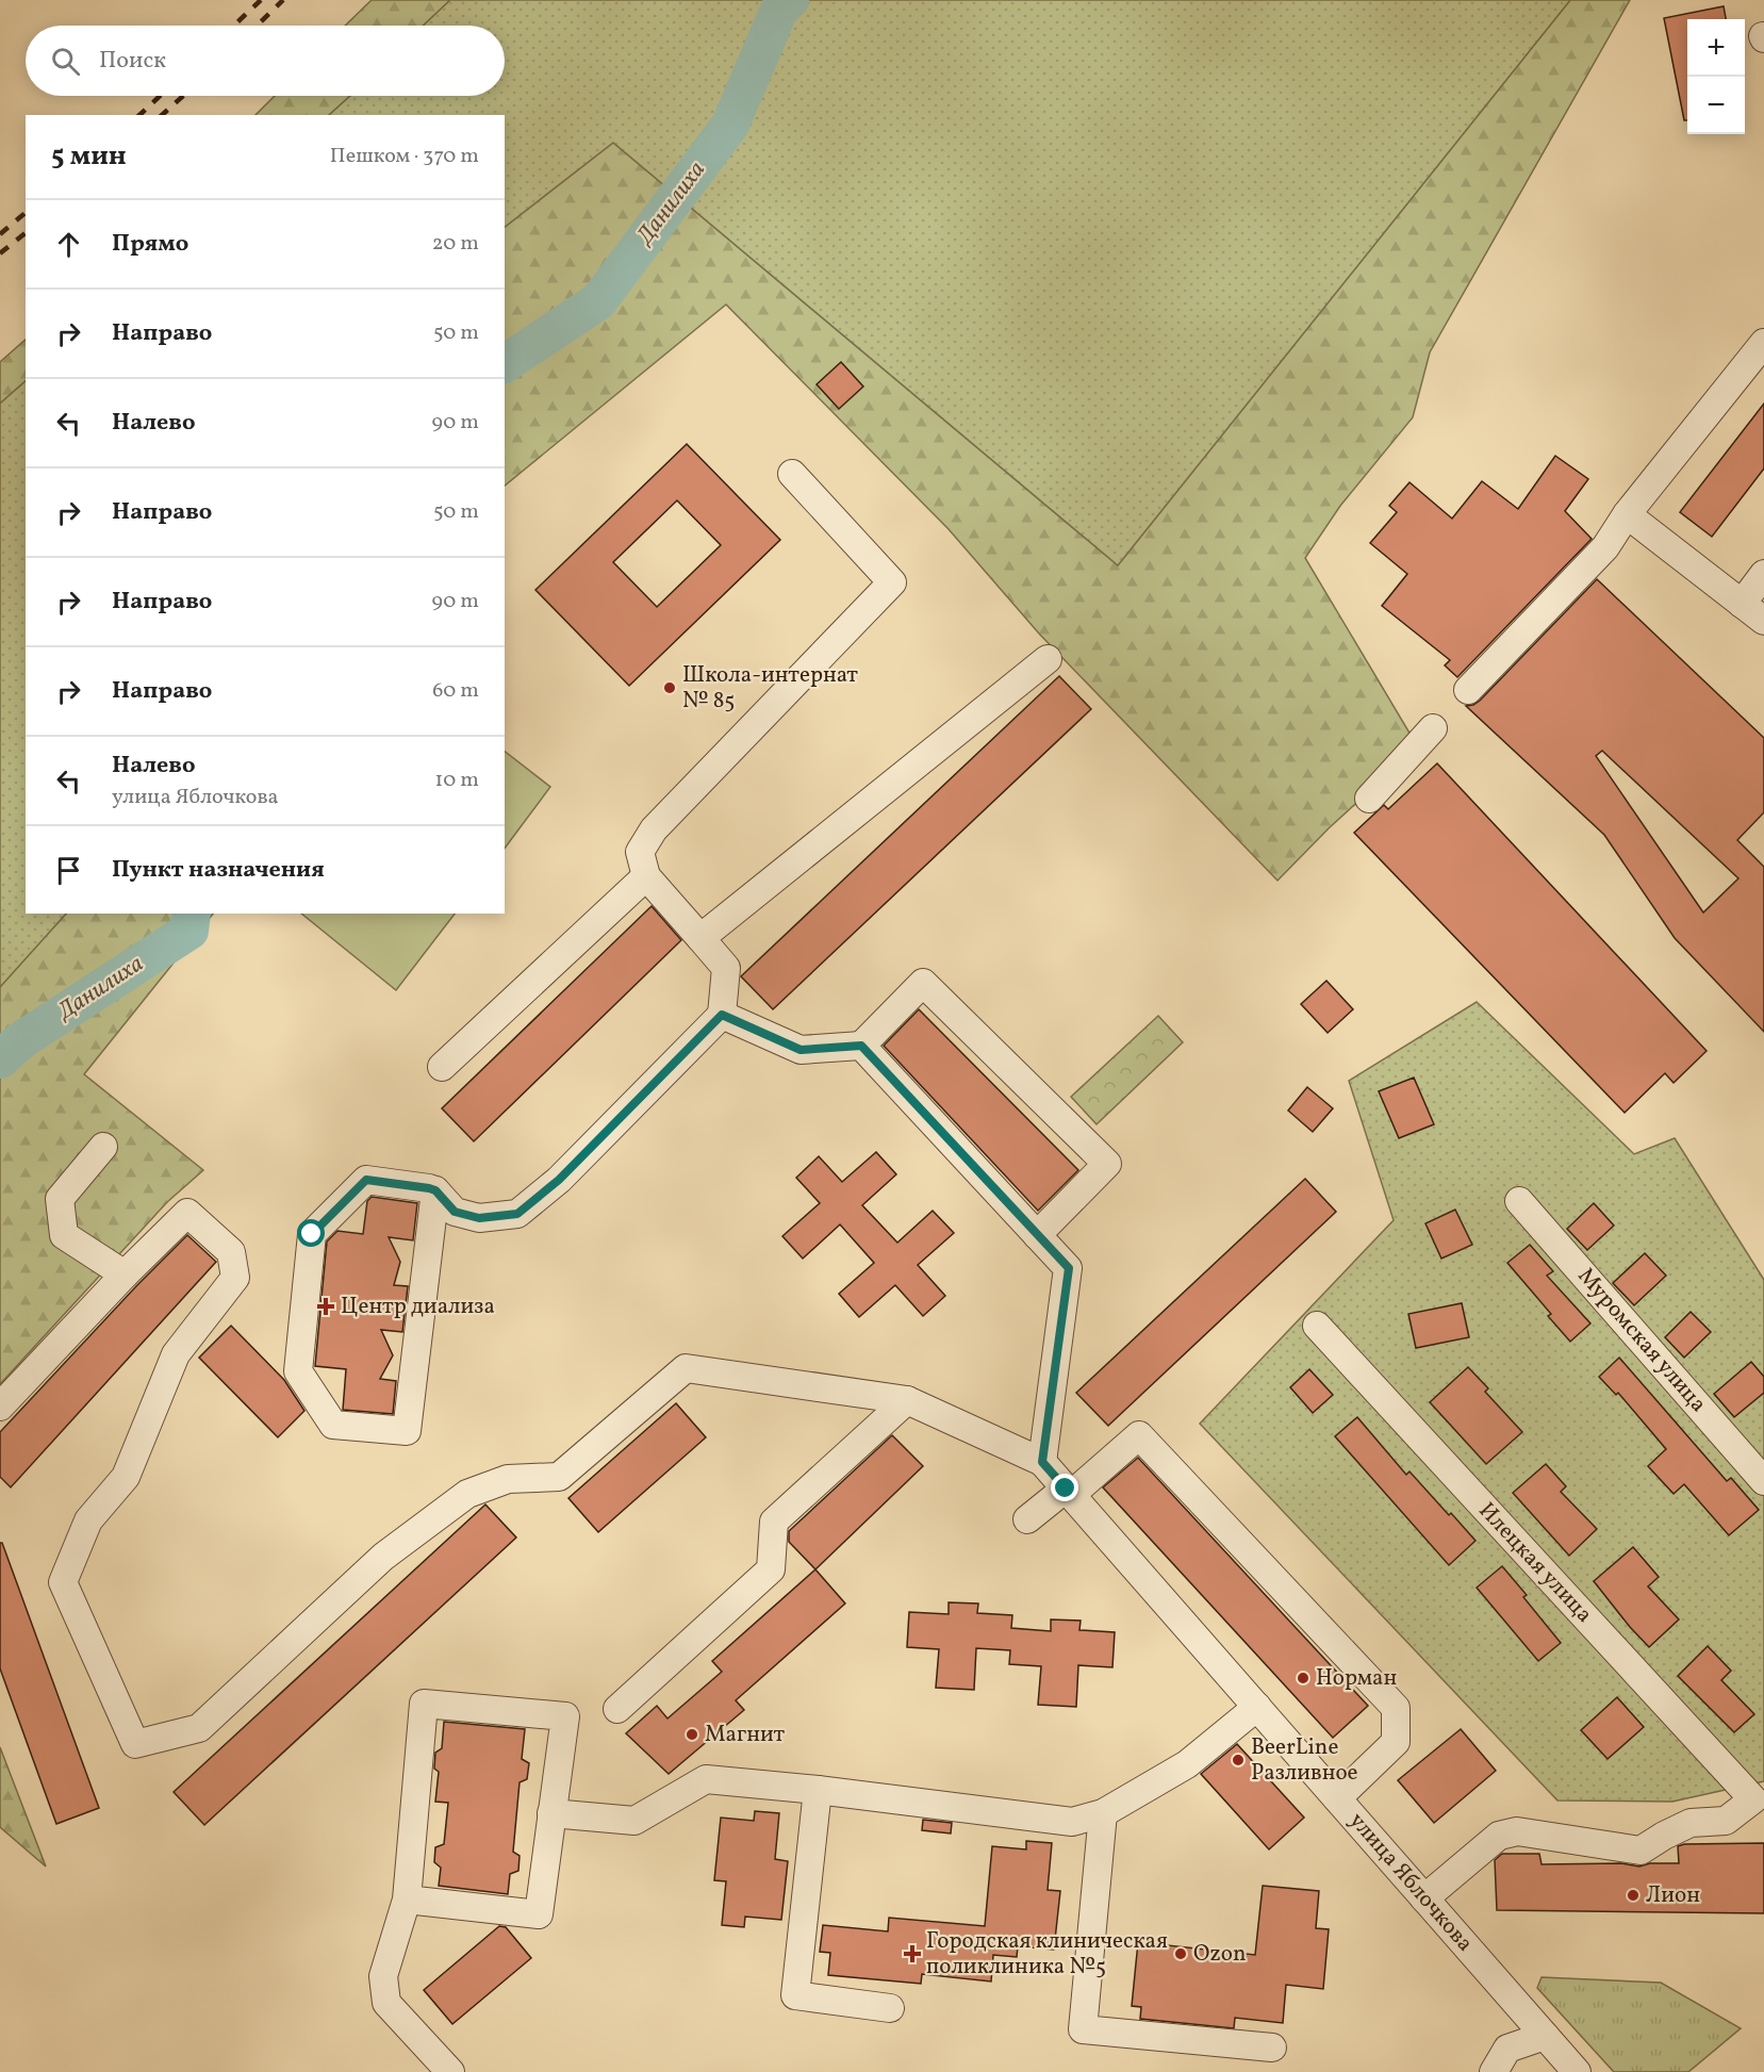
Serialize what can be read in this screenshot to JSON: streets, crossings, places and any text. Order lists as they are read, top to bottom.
{
  "streets": {
    "street": ["Муромская улица", "Илецкая улица", "улица Яблочкова"]
  },
  "crossings": [
    ["Илецкая улица", "улица Яблочкова"]
  ],
  "water": ["Данилиха"],
  "places": {
    "other": [
      "Школа-интернат № 85",
      "Норман",
      "Магнит",
      "BeerLine Разливное",
      "Лион",
      "Ozon"
    ],
    "health": ["Центр диализа", "Городская клиническая поликлиника №5"]
  },
  "page": {
    "map_buttons": ["+", "−"],
    "search": "Поиск",
    "heading": ["5 мин", "Пешком · 370 m"],
    "list": [
      ["Прямо", "20 m"],
      ["Направо", "50 m"],
      ["Налево", "90 m"],
      ["Направо", "50 m"],
      ["Направо", "90 m"],
      ["Направо", "60 m"],
      ["Налево", "улица Яблочкова", "10 m"],
      "Пункт назначения"
    ]
  }
}
